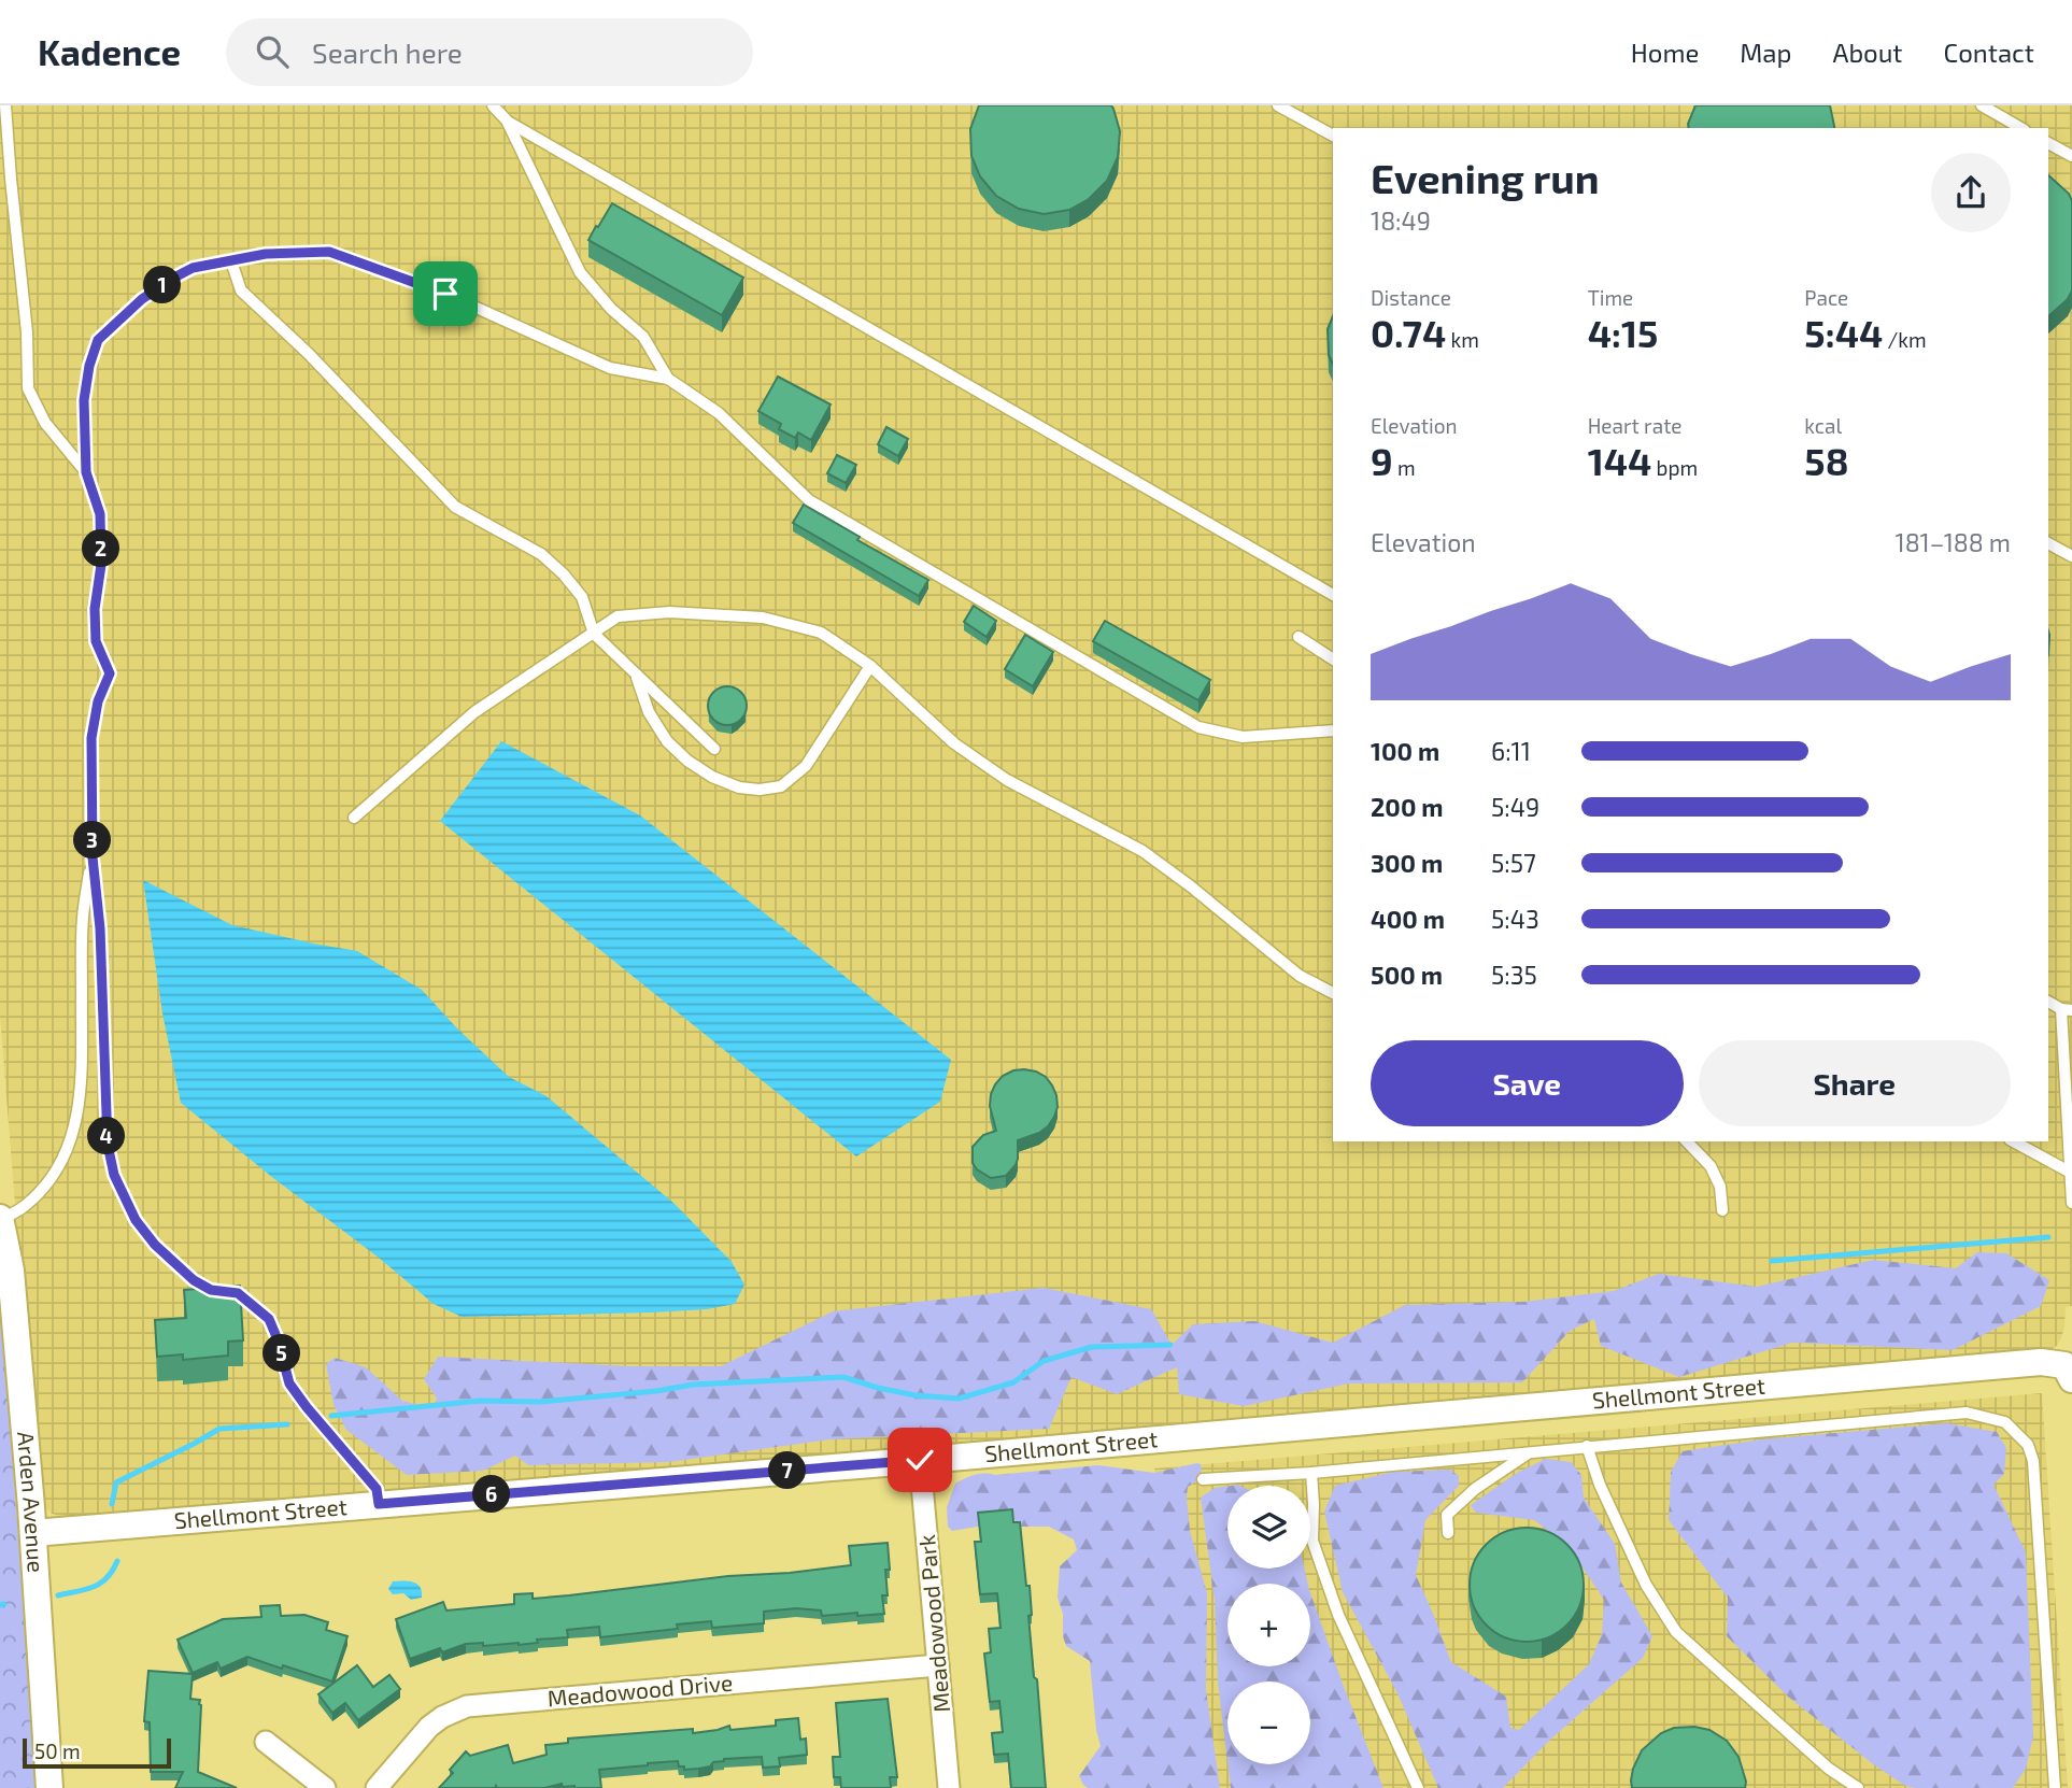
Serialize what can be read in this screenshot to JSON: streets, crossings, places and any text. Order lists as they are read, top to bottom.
{
  "streets": {
    "street": [
      "Shellmont Street",
      "Arden Avenue",
      "Meadowood Park",
      "Meadowood Drive"
    ]
  },
  "crossings": [
    ["Shellmont Street", "Arden Avenue"],
    ["Shellmont Street", "Meadowood Park"],
    ["Meadowood Park", "Meadowood Drive"]
  ],
  "scale_bar": "50 m",
  "page": {
    "header": "Kadence",
    "search": "Search here",
    "nav": [
      "Home",
      "Map",
      "About",
      "Contact"
    ],
    "heading": ["Evening run", "18:49"],
    "stats": [
      ["Distance", "0.74 km"],
      ["Time", "4:15"],
      ["Pace", "5:44 /km"],
      ["Elevation", "9 m"],
      ["Heart rate", "144 bpm"],
      ["kcal", "58"]
    ],
    "pins": [
      "1",
      "2",
      "3",
      "4",
      "5",
      "7",
      "6"
    ],
    "chart": ["Elevation", "181–188 m"],
    "list": [
      {
        "name": "100 m",
        "note": "6:11"
      },
      {
        "name": "200 m",
        "note": "5:49"
      },
      {
        "name": "300 m",
        "note": "5:57"
      },
      {
        "name": "400 m",
        "note": "5:43"
      },
      {
        "name": "500 m",
        "note": "5:35"
      }
    ],
    "buttons": ["Save", "Share"],
    "map_buttons": ["+", "−"],
    "scale": "50 m"
  }
}
